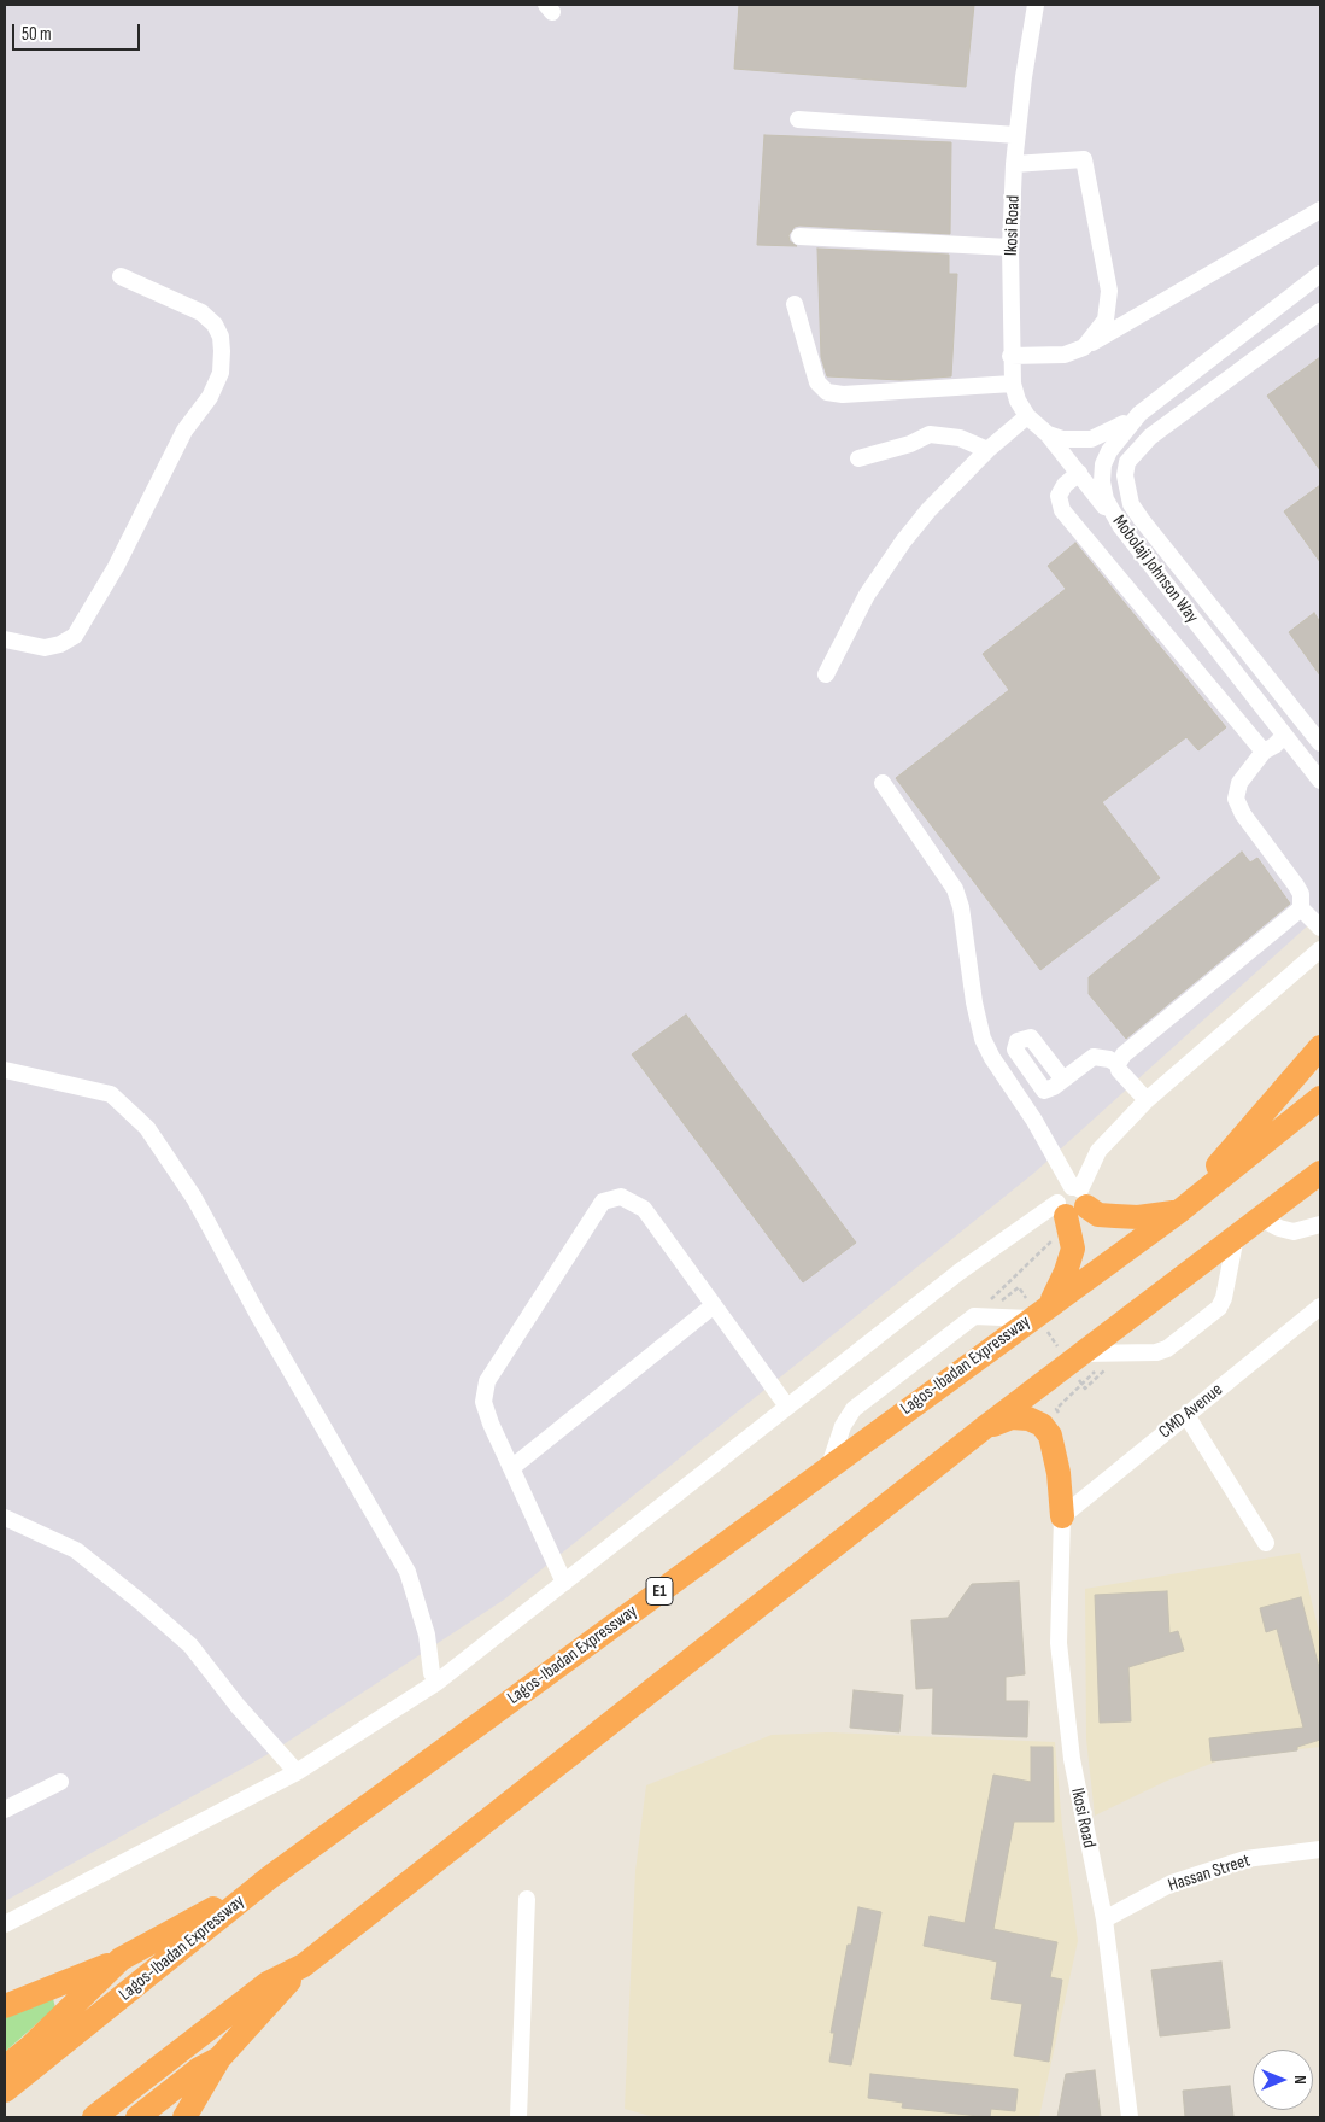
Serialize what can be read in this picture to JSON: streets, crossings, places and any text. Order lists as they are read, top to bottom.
{
  "streets": {
    "highway": ["Lagos-Ibadan Expressway", "E1"],
    "street": [
      "Ikosi Road",
      "Mobolaji Johnson Way",
      "CMD Avenue",
      "Hassan Street"
    ]
  },
  "crossings": [
    ["Ikosi Road", "Mobolaji Johnson Way"],
    ["Ikosi Road", "CMD Avenue"],
    ["Ikosi Road", "Hassan Street"]
  ],
  "scale_bar": "50 m",
  "north": "right"
}
